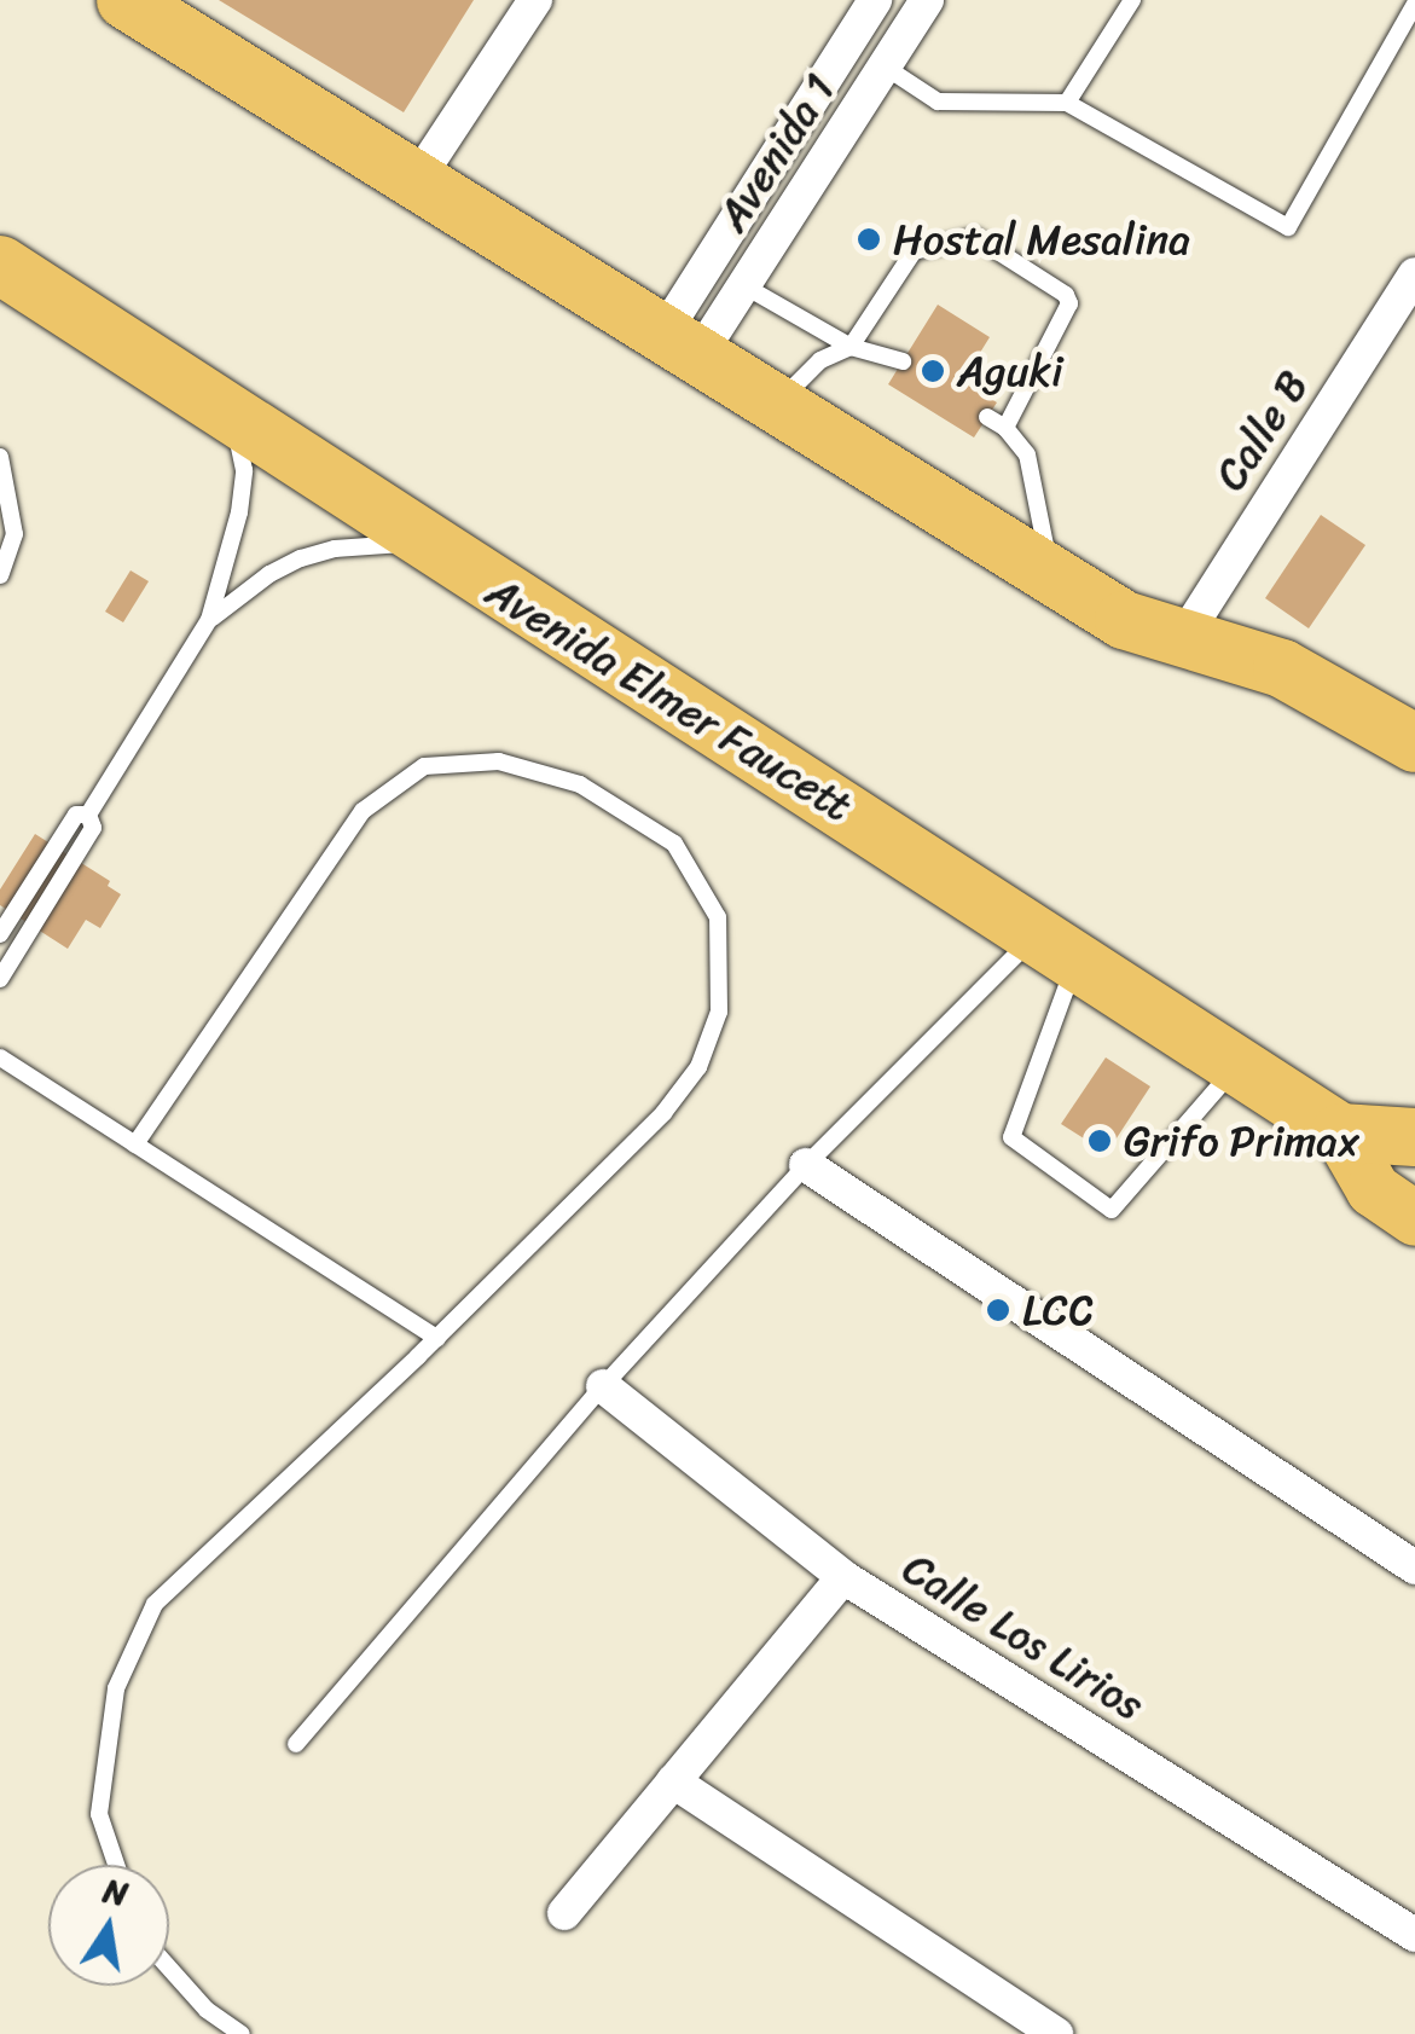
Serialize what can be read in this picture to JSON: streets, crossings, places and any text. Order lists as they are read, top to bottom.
{
  "streets": {
    "highway": ["Avenida Elmer Faucett"],
    "street": ["Avenida 1", "Calle B", "Calle Los Lirios"]
  },
  "places": [
    "Hostal Mesalina",
    "Aguki",
    "Grifo Primax",
    "LCC"
  ],
  "north": "top"
}
